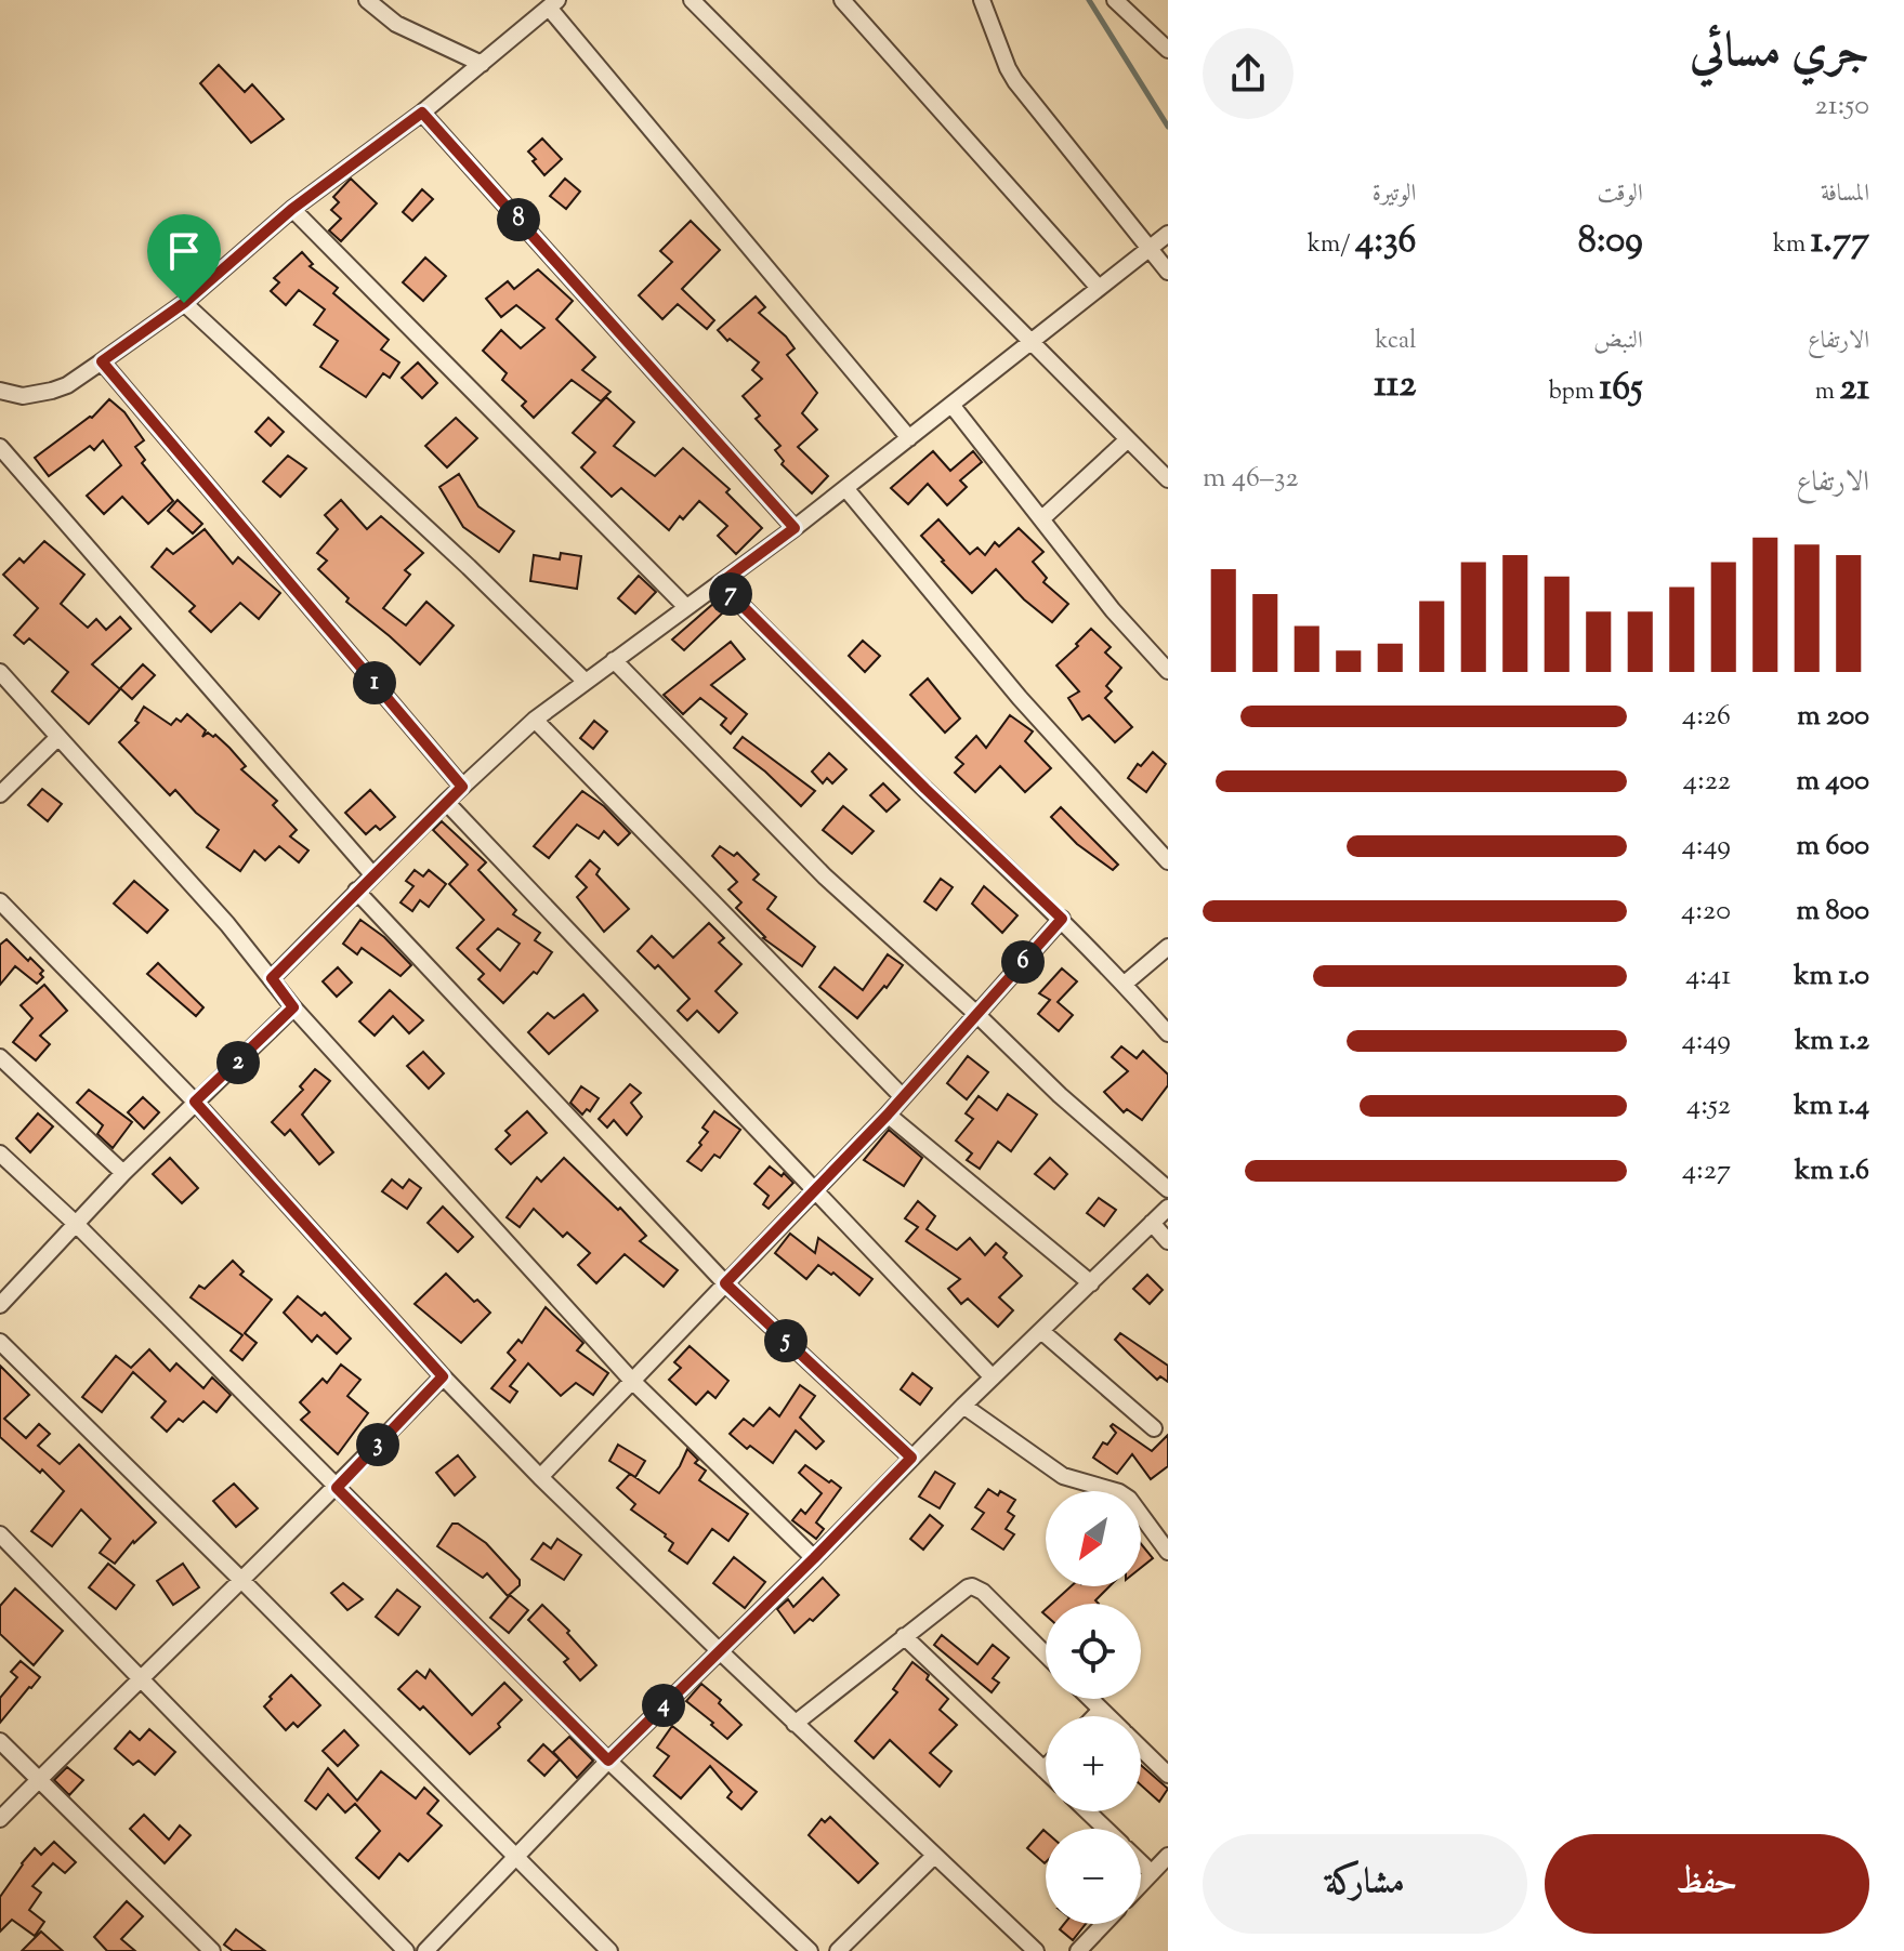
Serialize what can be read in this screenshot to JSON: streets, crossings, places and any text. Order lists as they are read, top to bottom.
{
  "north": "bottom left",
  "page": {
    "heading": ["جري مسائي", "21:50"],
    "stats": [
      ["المسافة", "1.77 km"],
      ["الوقت", "8:09"],
      ["الوتيرة", "4:36 /km"],
      ["الارتفاع", "21 m"],
      ["النبض", "165 bpm"],
      ["kcal", "112"]
    ],
    "pins": [
      "8",
      "7",
      "1",
      "6",
      "2",
      "5",
      "3",
      "4"
    ],
    "chart": ["الارتفاع", "32–46 m"],
    "list": [
      {
        "name": "200 m",
        "note": "4:26"
      },
      {
        "name": "400 m",
        "note": "4:22"
      },
      {
        "name": "600 m",
        "note": "4:49"
      },
      {
        "name": "800 m",
        "note": "4:20"
      },
      {
        "name": "1.0 km",
        "note": "4:41"
      },
      {
        "name": "1.2 km",
        "note": "4:49"
      },
      {
        "name": "1.4 km",
        "note": "4:52"
      },
      {
        "name": "1.6 km",
        "note": "4:27"
      }
    ],
    "map_buttons": ["+", "−"],
    "buttons": ["حفظ", "مشاركة"]
  }
}
